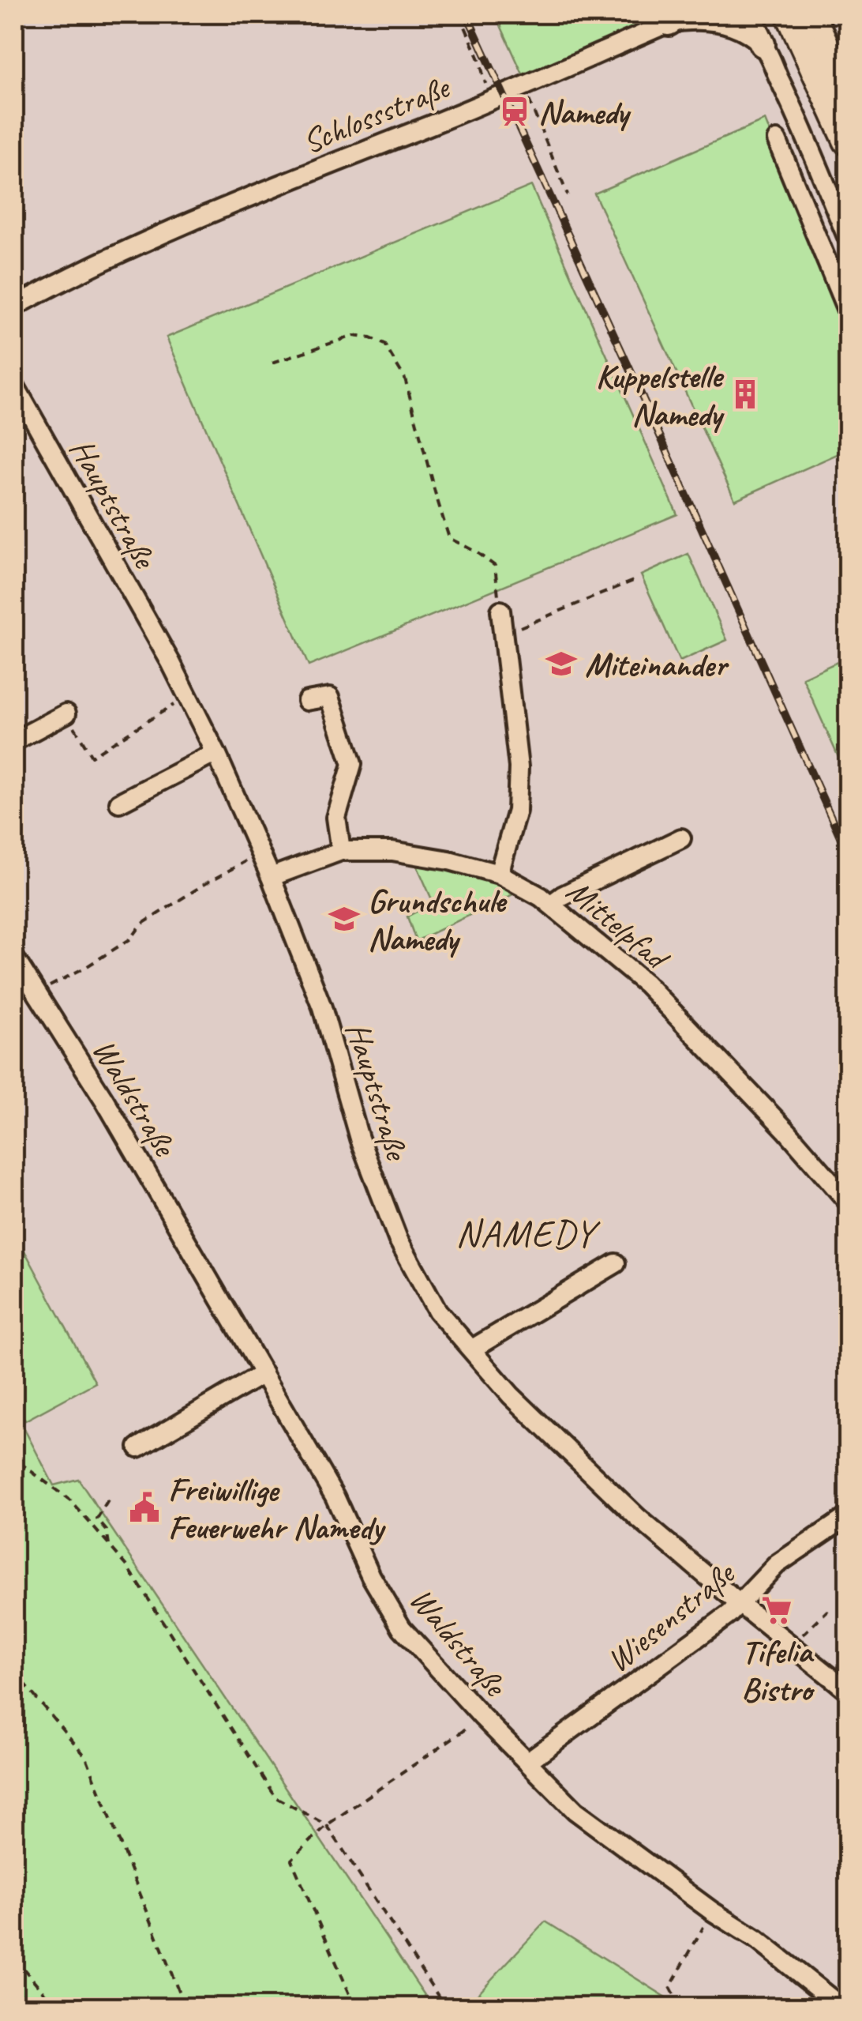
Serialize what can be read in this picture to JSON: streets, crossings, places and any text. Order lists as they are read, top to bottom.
{
  "streets": {
    "street": [
      "Schlossstraße",
      "Hauptstraße",
      "Mittelpfad",
      "Waldstraße",
      "Wiesenstraße"
    ]
  },
  "crossings": [
    ["Hauptstraße", "Mittelpfad"],
    ["Hauptstraße", "Wiesenstraße"],
    ["Waldstraße", "Wiesenstraße"]
  ],
  "districts": ["NAMEDY"],
  "places": {
    "station": ["Namedy"],
    "building": ["Kuppelstelle Namedy"],
    "school or university": ["Miteinander", "Grundschule Namedy"],
    "public building": ["Freiwillige Feuerwehr Namedy"],
    "supermarket": ["Tifelia Bistro"]
  }
}
